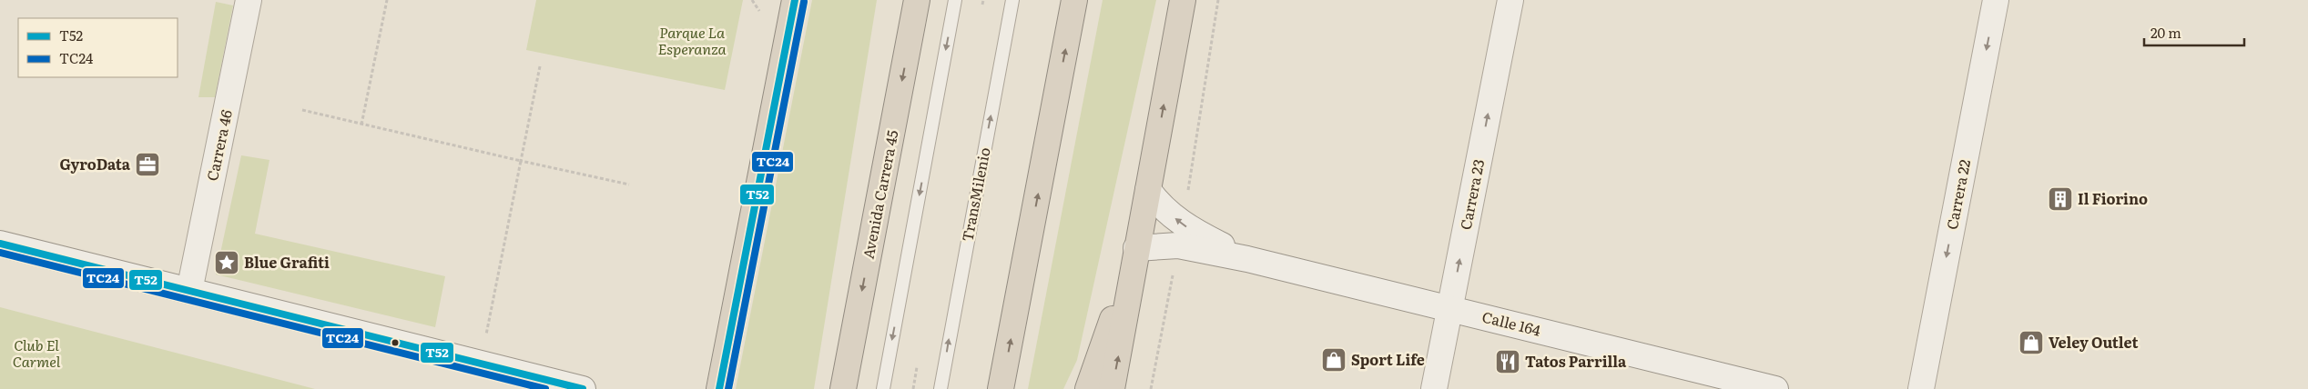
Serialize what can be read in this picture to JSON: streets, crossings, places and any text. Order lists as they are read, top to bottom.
{
  "streets": {
    "highway": ["Avenida Carrera 45"],
    "street": [
      "Carrera 46",
      "Carrera 23",
      "Carrera 22",
      "Calle 164"
    ],
    "lane": ["TransMilenio"]
  },
  "crossings": [
    ["Carrera 23", "Calle 164"]
  ],
  "one_way": ["Carrera 23", "Carrera 22"],
  "parks": ["Parque La Esperanza", "Club El Carmel"],
  "places": {
    "office": ["GyroData"],
    "building": ["Il Fiorino"],
    "place": ["Blue Grafiti"],
    "shop": ["Veley Outlet", "Sport Life"],
    "restaurant": ["Tatos Parrilla"]
  },
  "lines": ["transit line T52", "transit line TC24"],
  "legend": ["T52", "TC24"],
  "scale_bar": "20 m"
}
